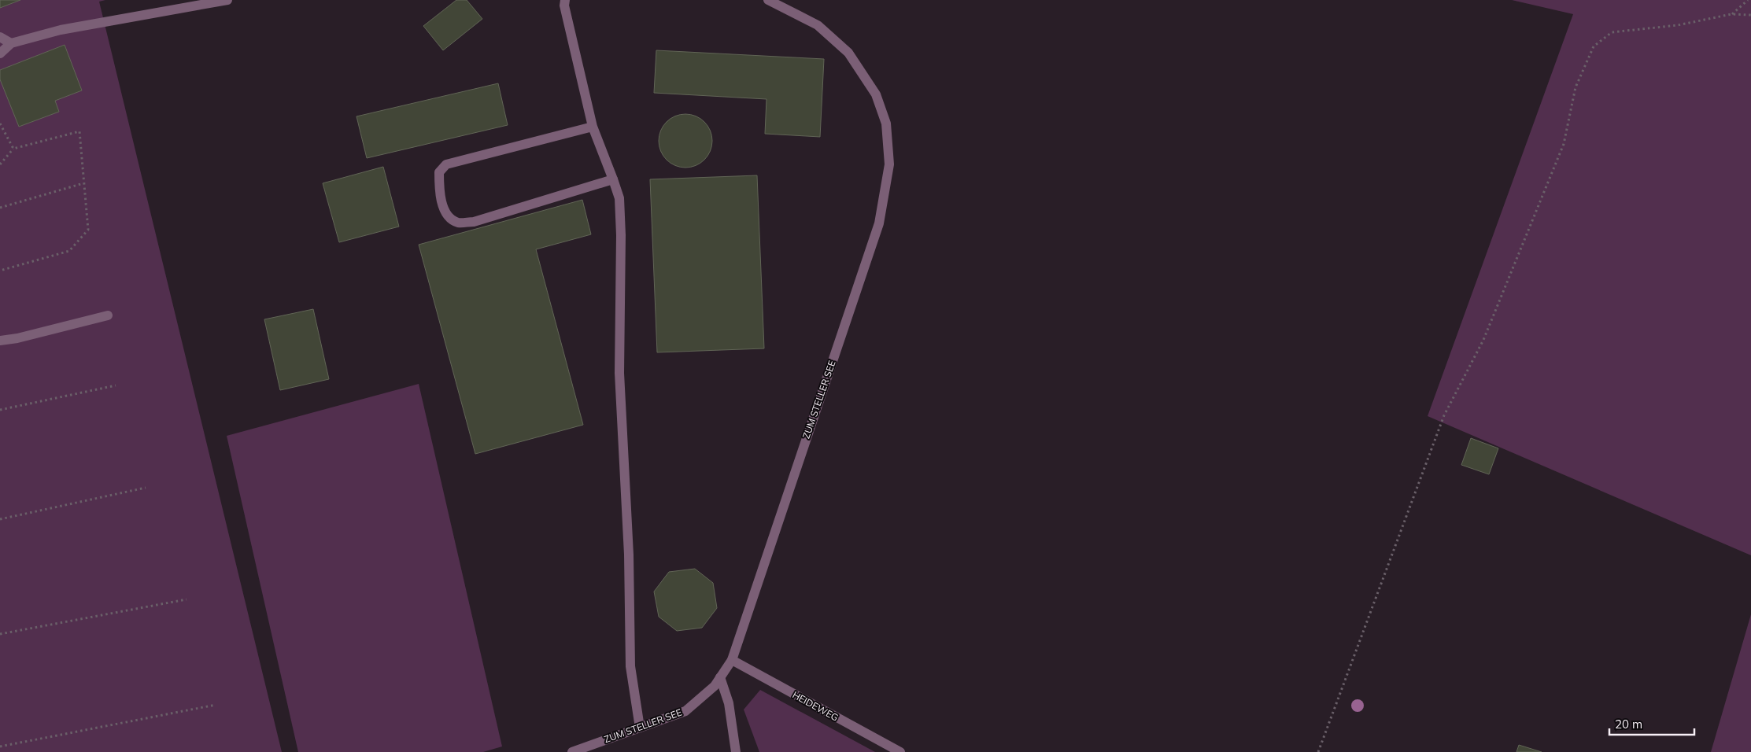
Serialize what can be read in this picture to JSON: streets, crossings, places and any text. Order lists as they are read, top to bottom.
{
  "streets": {
    "street": ["ZUM STELLER SEE", "HEIDEWEG"]
  },
  "crossings": [
    ["ZUM STELLER SEE", "HEIDEWEG"]
  ],
  "scale_bar": "20 m"
}
